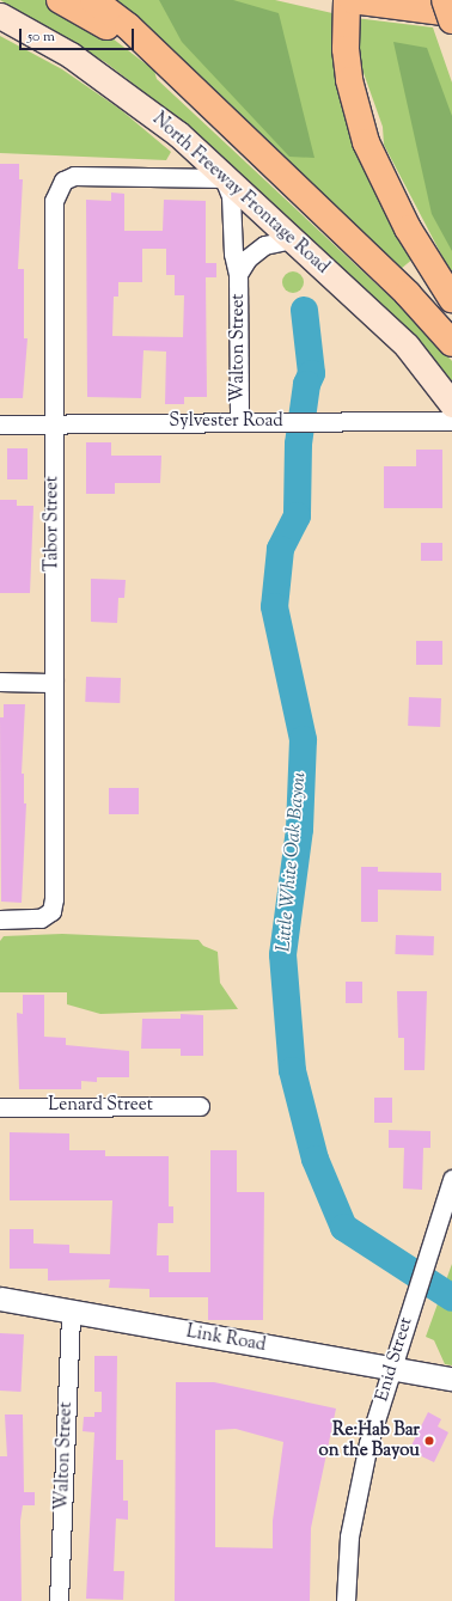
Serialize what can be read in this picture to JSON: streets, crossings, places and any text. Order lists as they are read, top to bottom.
{
  "streets": {
    "main road": ["North Freeway Frontage Road"],
    "street": [
      "Walton Street",
      "Sylvester Road",
      "Tabor Street",
      "Lenard Street",
      "Link Road",
      "Enid Street"
    ]
  },
  "crossings": [
    ["North Freeway Frontage Road", "Walton Street"],
    ["North Freeway Frontage Road", "Tabor Street"],
    ["Walton Street", "Sylvester Road"],
    ["Walton Street", "Tabor Street"],
    ["Walton Street", "Link Road"],
    ["Sylvester Road", "Tabor Street"],
    ["Link Road", "Enid Street"]
  ],
  "water": ["Little White Oak Bayou"],
  "places": ["Re:Hab Bar on the Bayou"],
  "scale_bar": "50 m"
}
